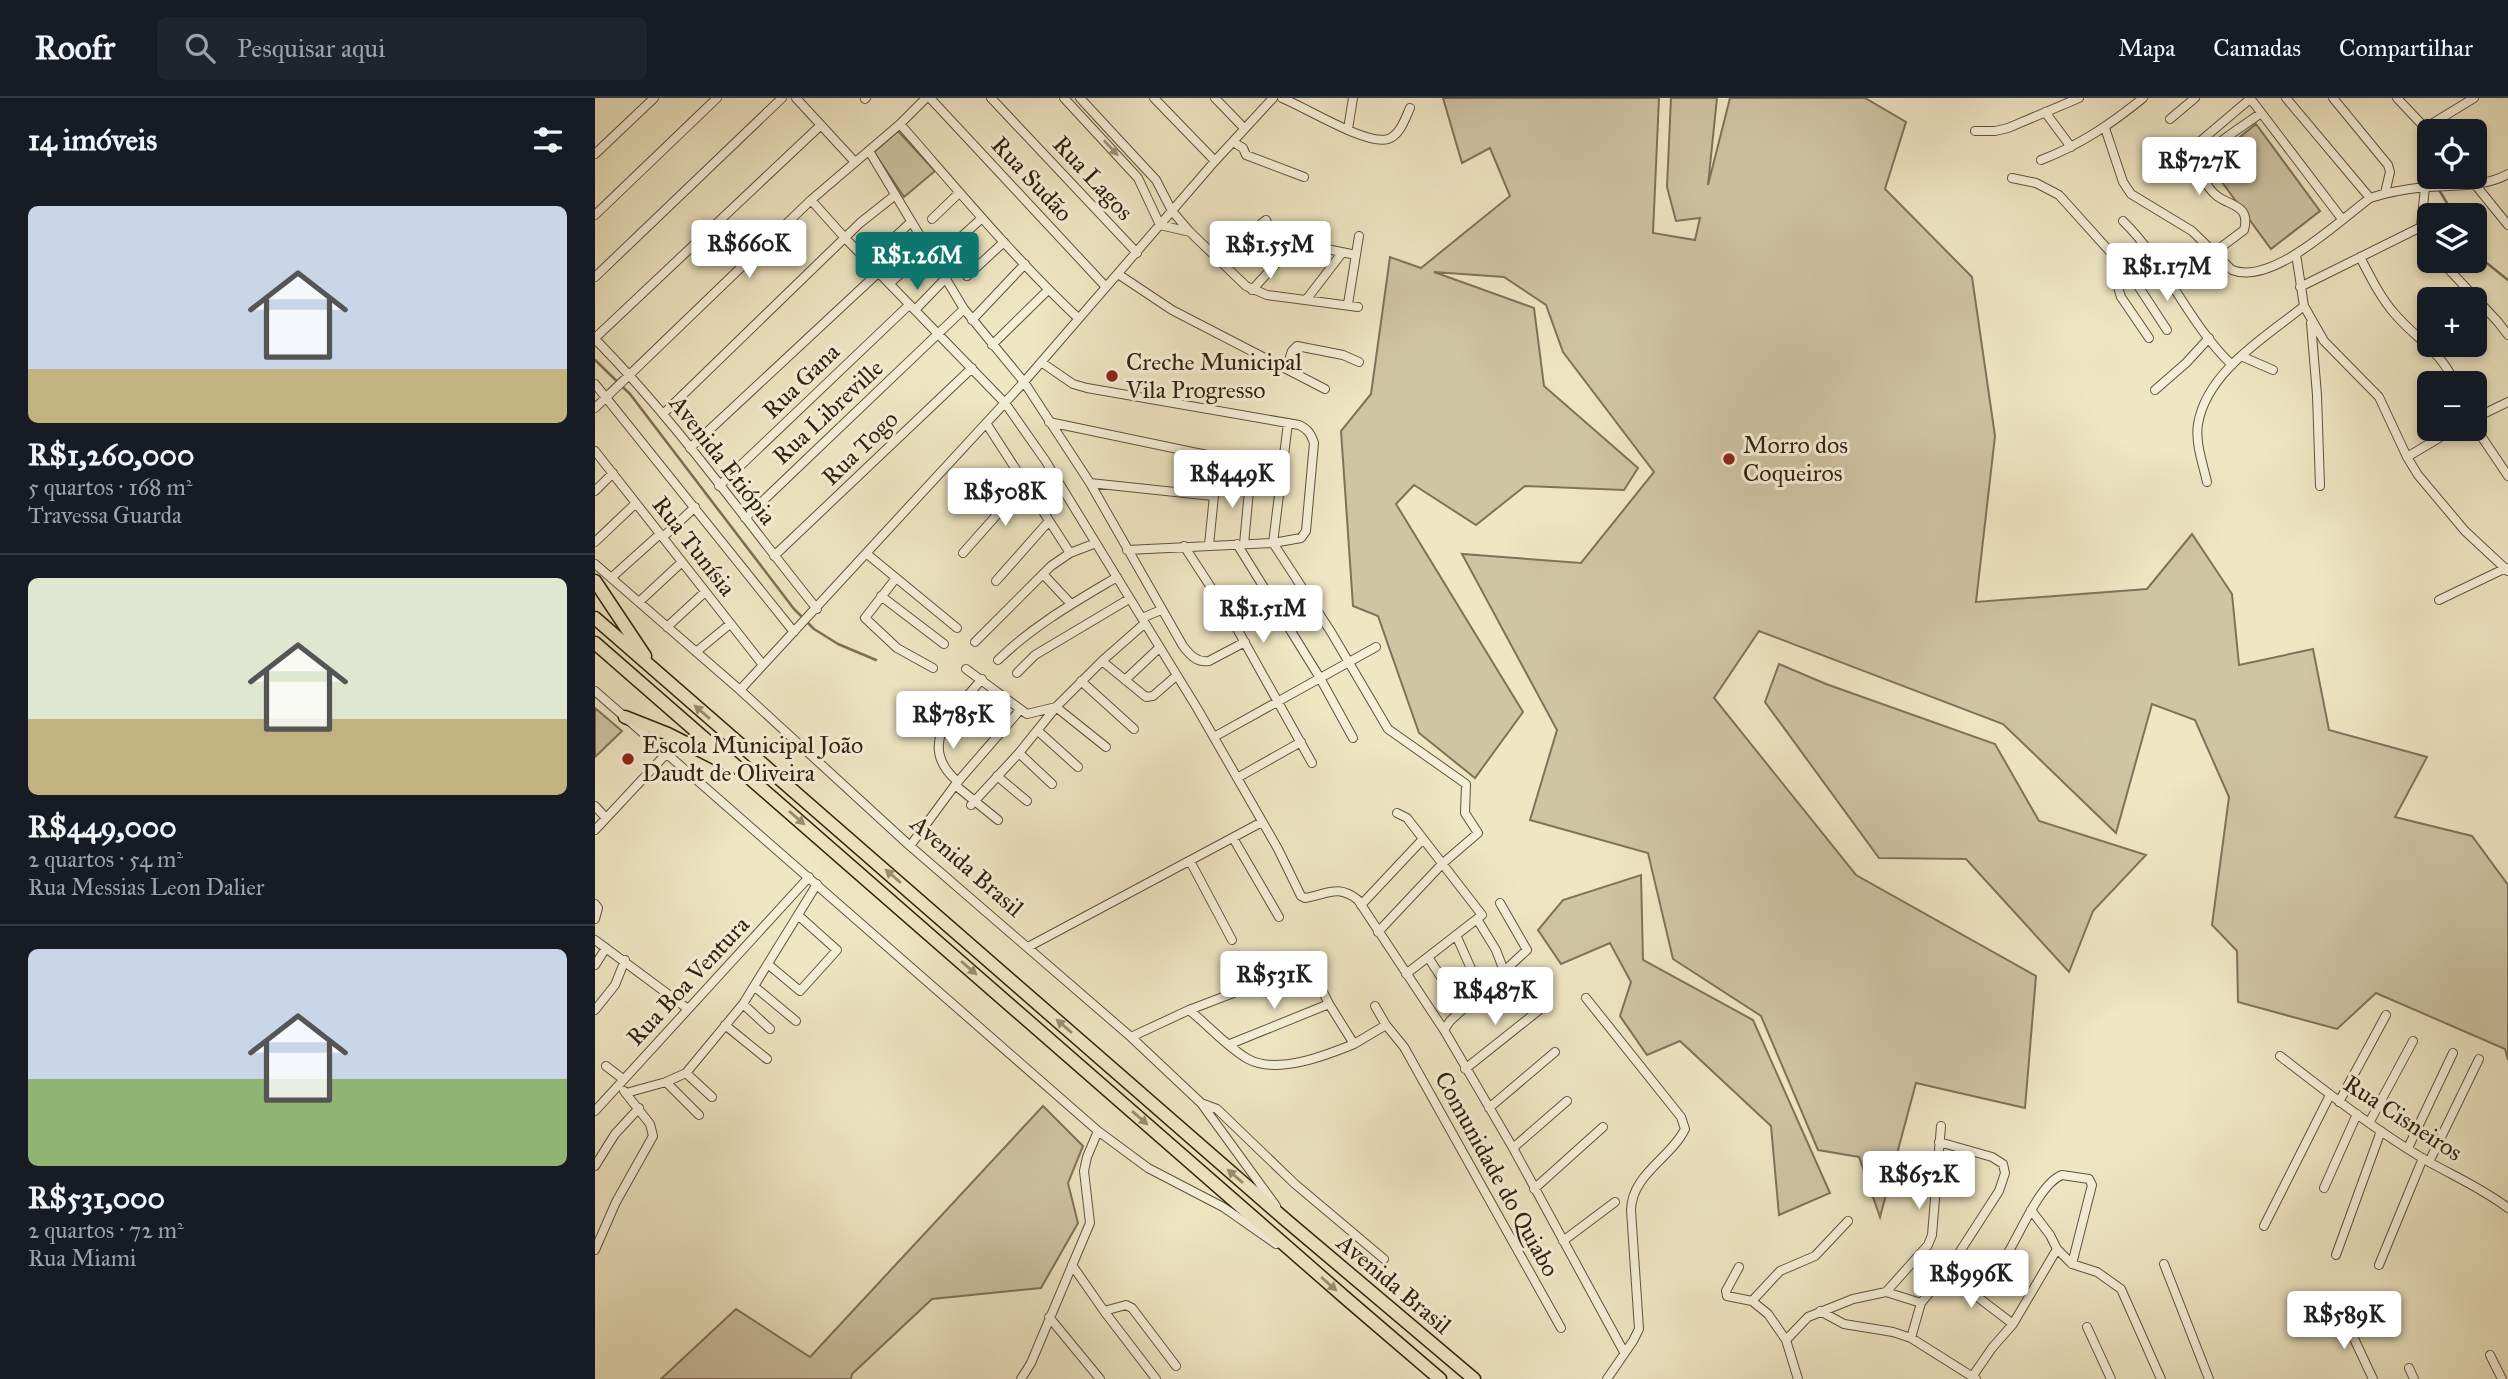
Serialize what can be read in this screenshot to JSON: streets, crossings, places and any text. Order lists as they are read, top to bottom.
{
  "streets": {
    "highway": ["Avenida Brasil"],
    "street": [
      "Rua Lagos",
      "Rua Sudão",
      "Rua Gana",
      "Rua Libreville",
      "Rua Togo",
      "Avenida Etiópia",
      "Rua Tunísia",
      "Rua Boa Ventura",
      "Rua Cisneiros",
      "Comunidade do Quiabo"
    ]
  },
  "crossings": [
    ["Rua Gana", "Avenida Etiópia"],
    ["Rua Libreville", "Avenida Etiópia"],
    ["Rua Togo", "Avenida Etiópia"],
    ["Avenida Brasil", "Rua Boa Ventura"]
  ],
  "places": ["Creche Municipal Vila Progresso", "Morro dos Coqueiros", "Escola Municipal João Daudt de Oliveira"],
  "page": {
    "header": "Roofr",
    "search": "Pesquisar aqui",
    "nav": ["Mapa", "Camadas", "Compartilhar"],
    "heading": "14 imóveis",
    "map_buttons": ["+", "−"],
    "price": [
      "R$727K",
      "R$660K",
      "R$1.55M",
      "R$1.26M",
      "R$1.17M",
      "R$449K",
      "R$508K",
      "R$1.51M",
      "R$785K",
      "R$531K",
      "R$487K",
      "R$652K",
      "R$996K",
      "R$589K"
    ],
    "list": [
      {
        "name": "R$1,260,000",
        "note": "5 quartos · 168 m² · Travessa Guarda"
      },
      {
        "name": "R$449,000",
        "note": "2 quartos · 54 m² · Rua Messias Leon Dalier"
      },
      {
        "name": "R$531,000",
        "note": "2 quartos · 72 m² · Rua Miami"
      }
    ]
  }
}
